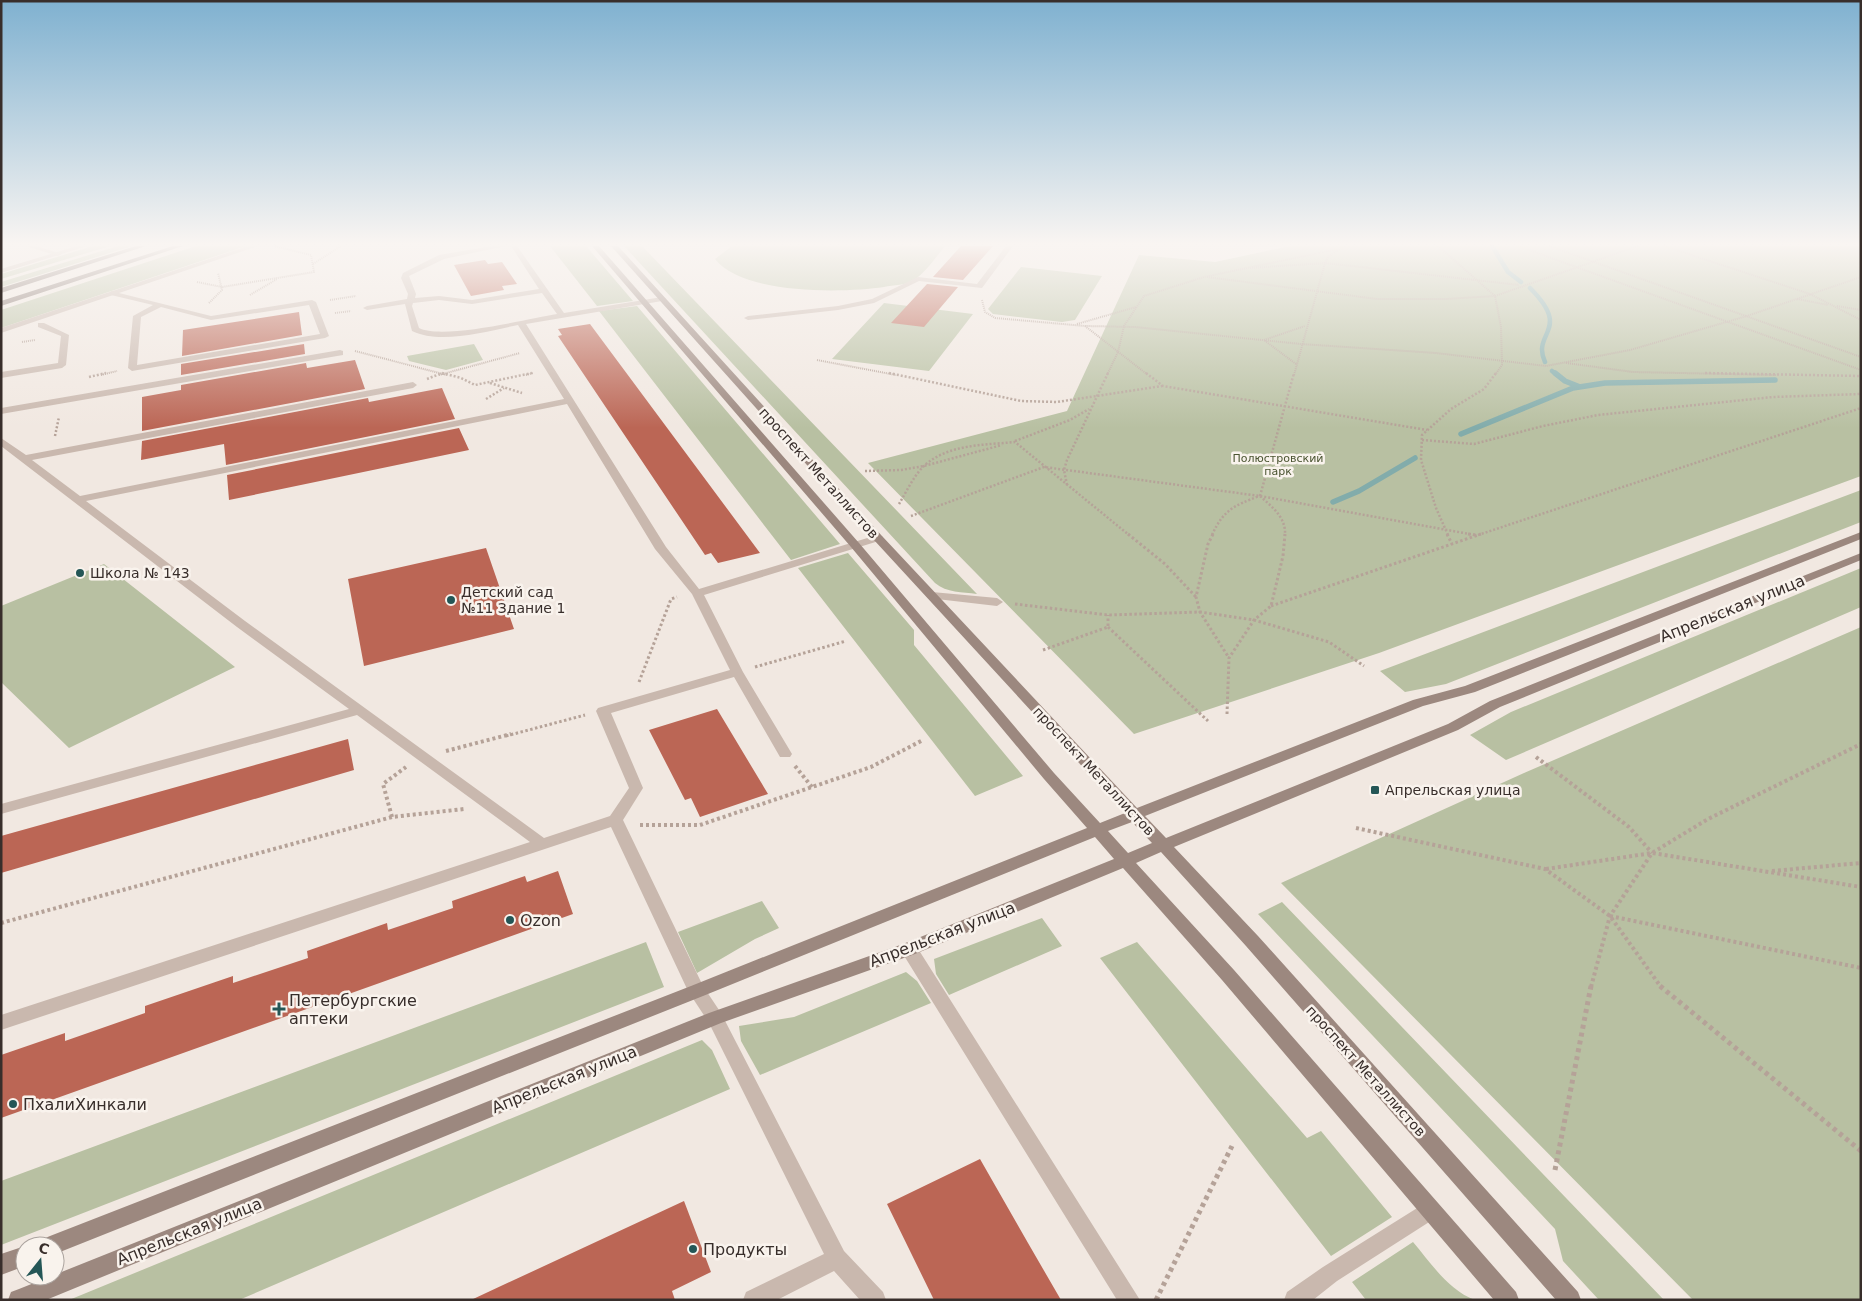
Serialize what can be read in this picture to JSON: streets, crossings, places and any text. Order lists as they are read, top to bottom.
{
  "streets": {
    "street": ["проспект Металлистов", "Апрельская улица"]
  },
  "crossings": [
    ["проспект Металлистов", "Апрельская улица"]
  ],
  "parks": ["Полюстровский парк"],
  "places": {
    "other": [
      "Школа № 143",
      "Детский сад №11 Здание 1",
      "Ozon",
      "ПхалиХинкали",
      "Продукты"
    ],
    "transit": ["Апрельская улица"],
    "health": ["Петербургские аптеки"]
  },
  "north": "top"
}
